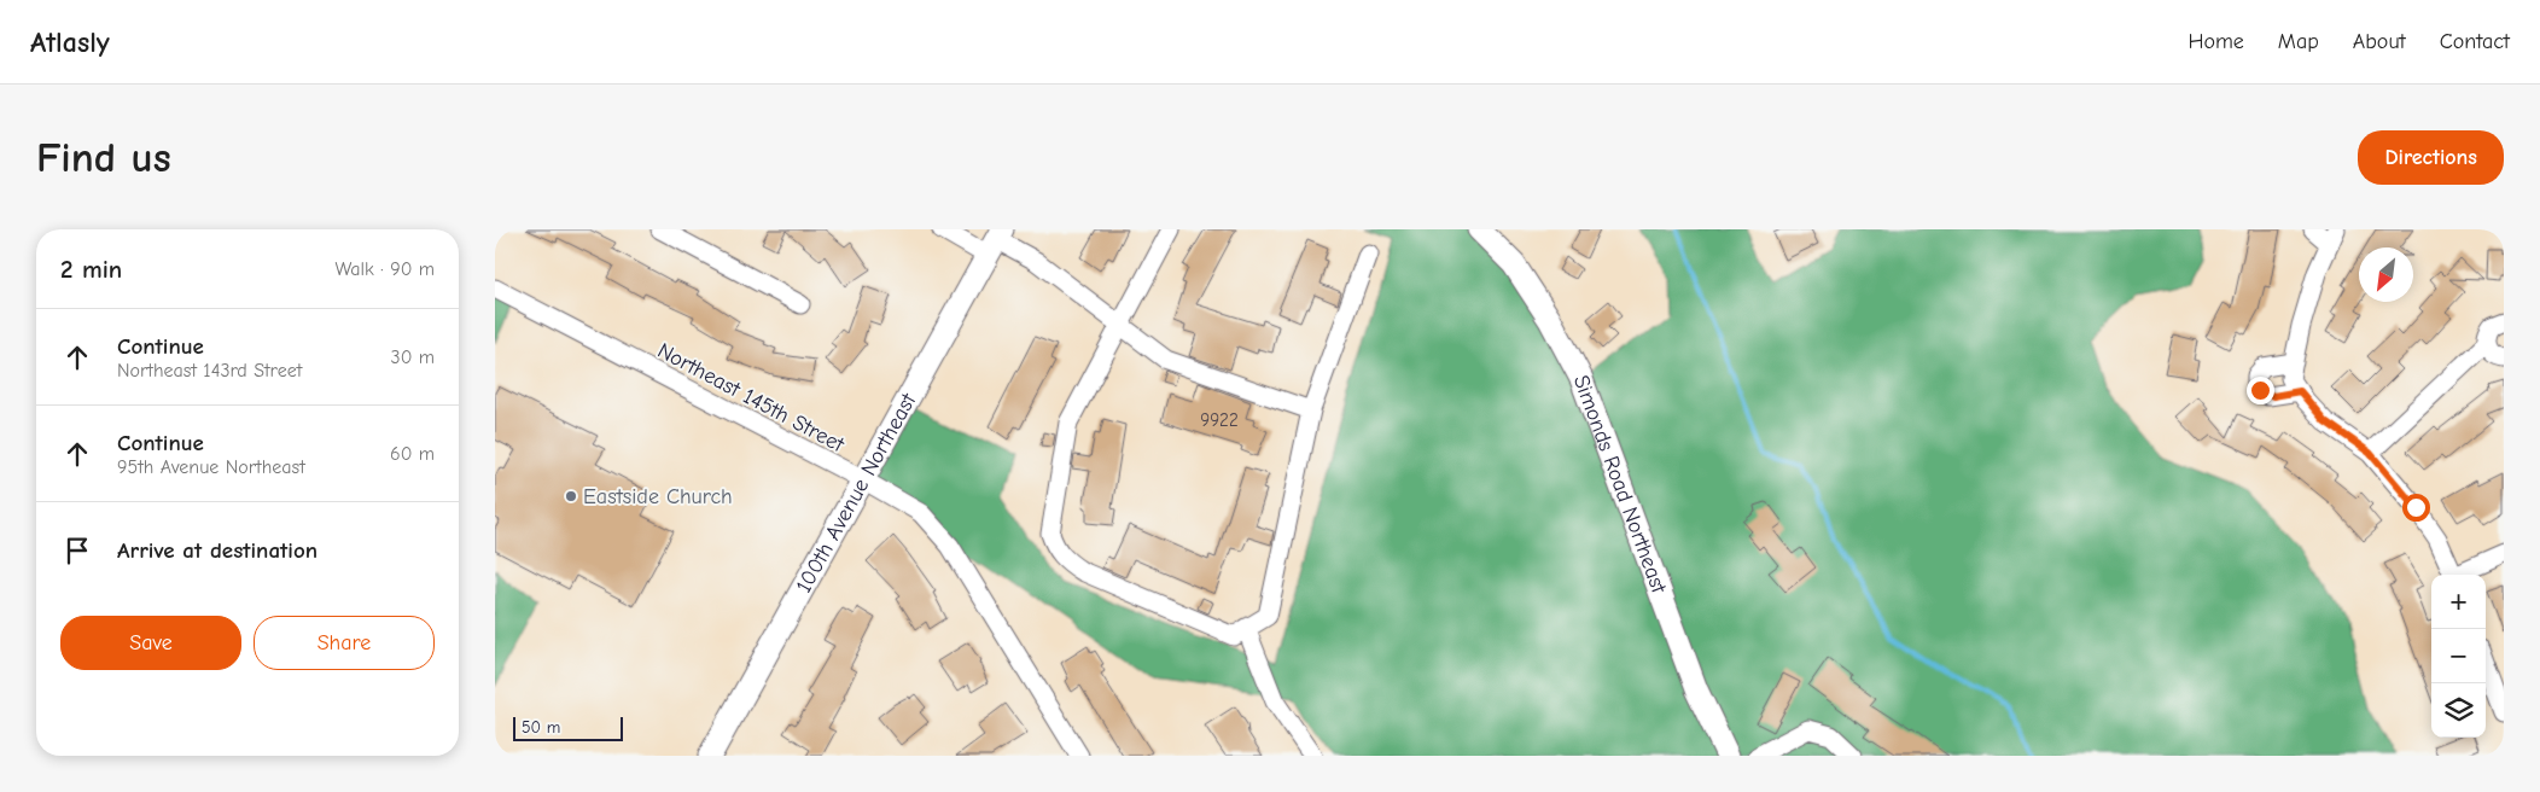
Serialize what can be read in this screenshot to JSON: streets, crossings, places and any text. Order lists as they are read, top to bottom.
{
  "streets": {
    "main road": ["Simonds Road Northeast", "100th Avenue Northeast"],
    "street": ["Northeast 145th Street"]
  },
  "crossings": [
    ["Northeast 145th Street", "100th Avenue Northeast"]
  ],
  "places": ["Eastside Church"],
  "house_numbers": ["9922"],
  "scale_bar": "50 m",
  "north": "bottom left",
  "page": {
    "header": "Atlasly",
    "nav": [
      "Home",
      "Map",
      "About",
      "Contact"
    ],
    "buttons": [
      "Directions",
      ["Save", "Share"]
    ],
    "title": "Find us",
    "heading": ["2 min", "Walk · 90 m"],
    "list": [
      ["Continue", "Northeast 143rd Street", "30 m"],
      ["Continue", "95th Avenue Northeast", "60 m"],
      "Arrive at destination"
    ],
    "map_buttons": ["+", "−"],
    "scale": "50 m"
  }
}
